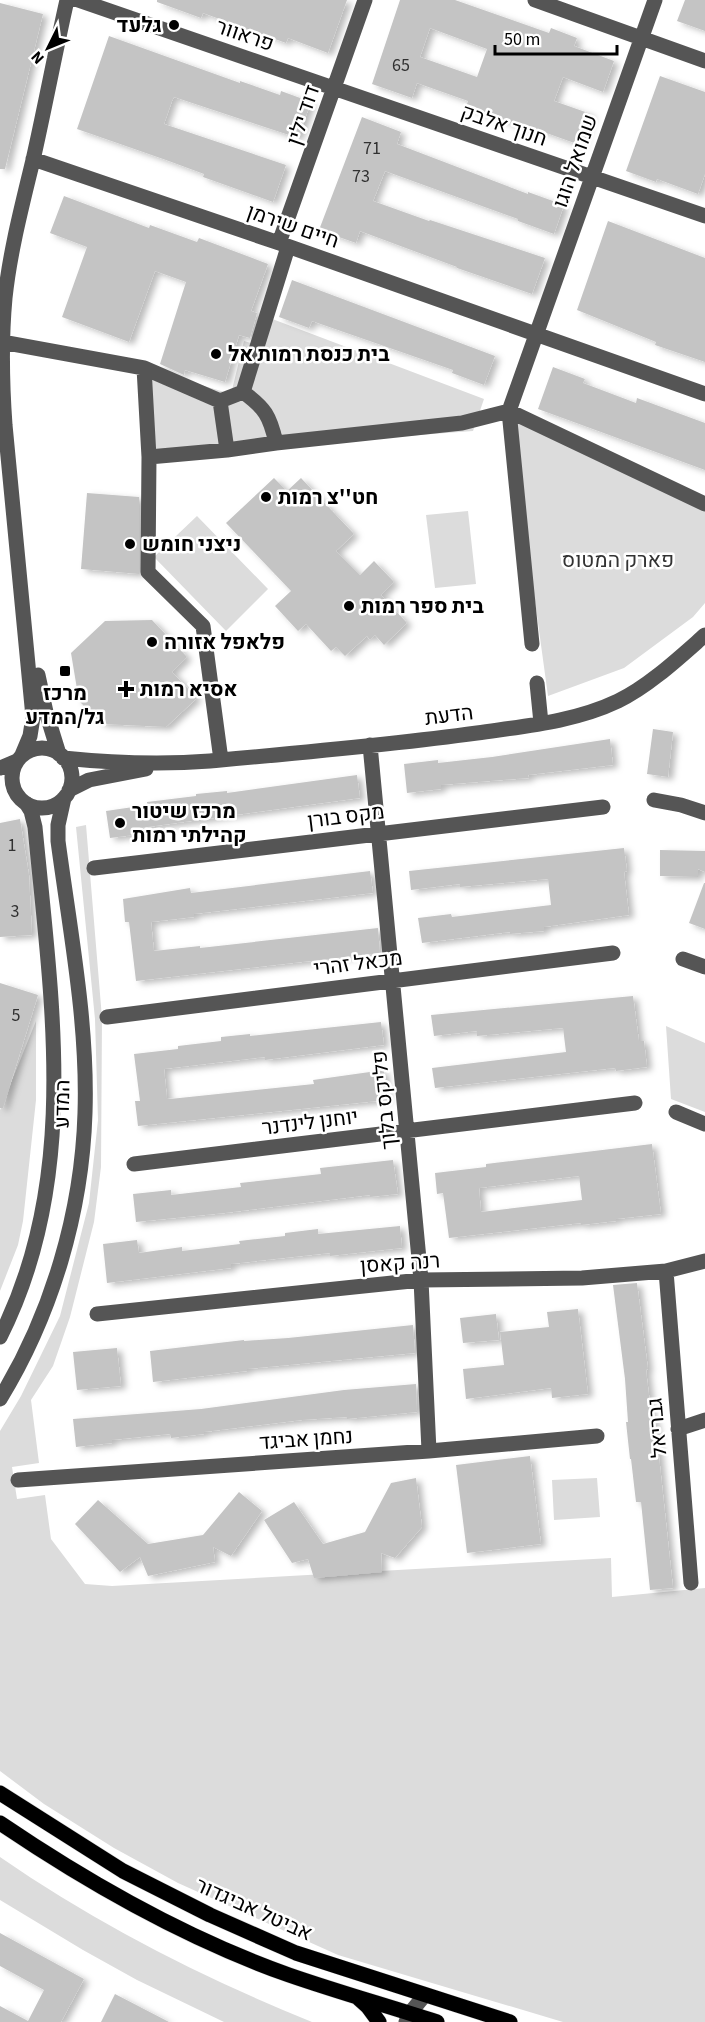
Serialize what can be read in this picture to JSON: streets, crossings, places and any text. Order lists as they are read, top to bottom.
{
  "streets": {
    "main road": ["אביטל אביגדור"],
    "street": [
      "פראוור",
      "דוד ילין",
      "חנוך אלבק",
      "שמואל הוגו",
      "חיים שירמן",
      "הדעת",
      "מקס בורן",
      "מכאל זהרי",
      "פליקס בלוך",
      "המדע",
      "יוחנן לינדנר",
      "רנה קאסן",
      "גבריאל",
      "נחמן אביגד"
    ]
  },
  "crossings": [
    ["פראוור", "דוד ילין"],
    ["פראוור", "חנוך אלבק"],
    ["דוד ילין", "חיים שירמן"],
    ["חנוך אלבק", "שמואל הוגו"],
    ["שמואל הוגו", "חיים שירמן"],
    ["הדעת", "פליקס בלוך"],
    ["הדעת", "המדע"],
    ["מקס בורן", "פליקס בלוך"],
    ["מכאל זהרי", "פליקס בלוך"],
    ["פליקס בלוך", "יוחנן לינדנר"],
    ["פליקס בלוך", "רנה קאסן"],
    ["פליקס בלוך", "נחמן אביגד"],
    ["רנה קאסן", "גבריאל"]
  ],
  "parks": ["פארק המטוס"],
  "places": {
    "other": [
      "גלעד",
      "בית כנסת רמות אל",
      "חט''צ רמות",
      "ניצני חומש",
      "בית ספר רמות",
      "פלאפל אזורה",
      "מרכז שיטור קהילתי רמות"
    ],
    "transit": ["מרכז גל/המדע"],
    "health": ["אסיא רמות"]
  },
  "house_numbers": [
    "65",
    "71",
    "73",
    "1",
    "3",
    "5"
  ],
  "scale_bar": "50 m",
  "north": "bottom left"
}
